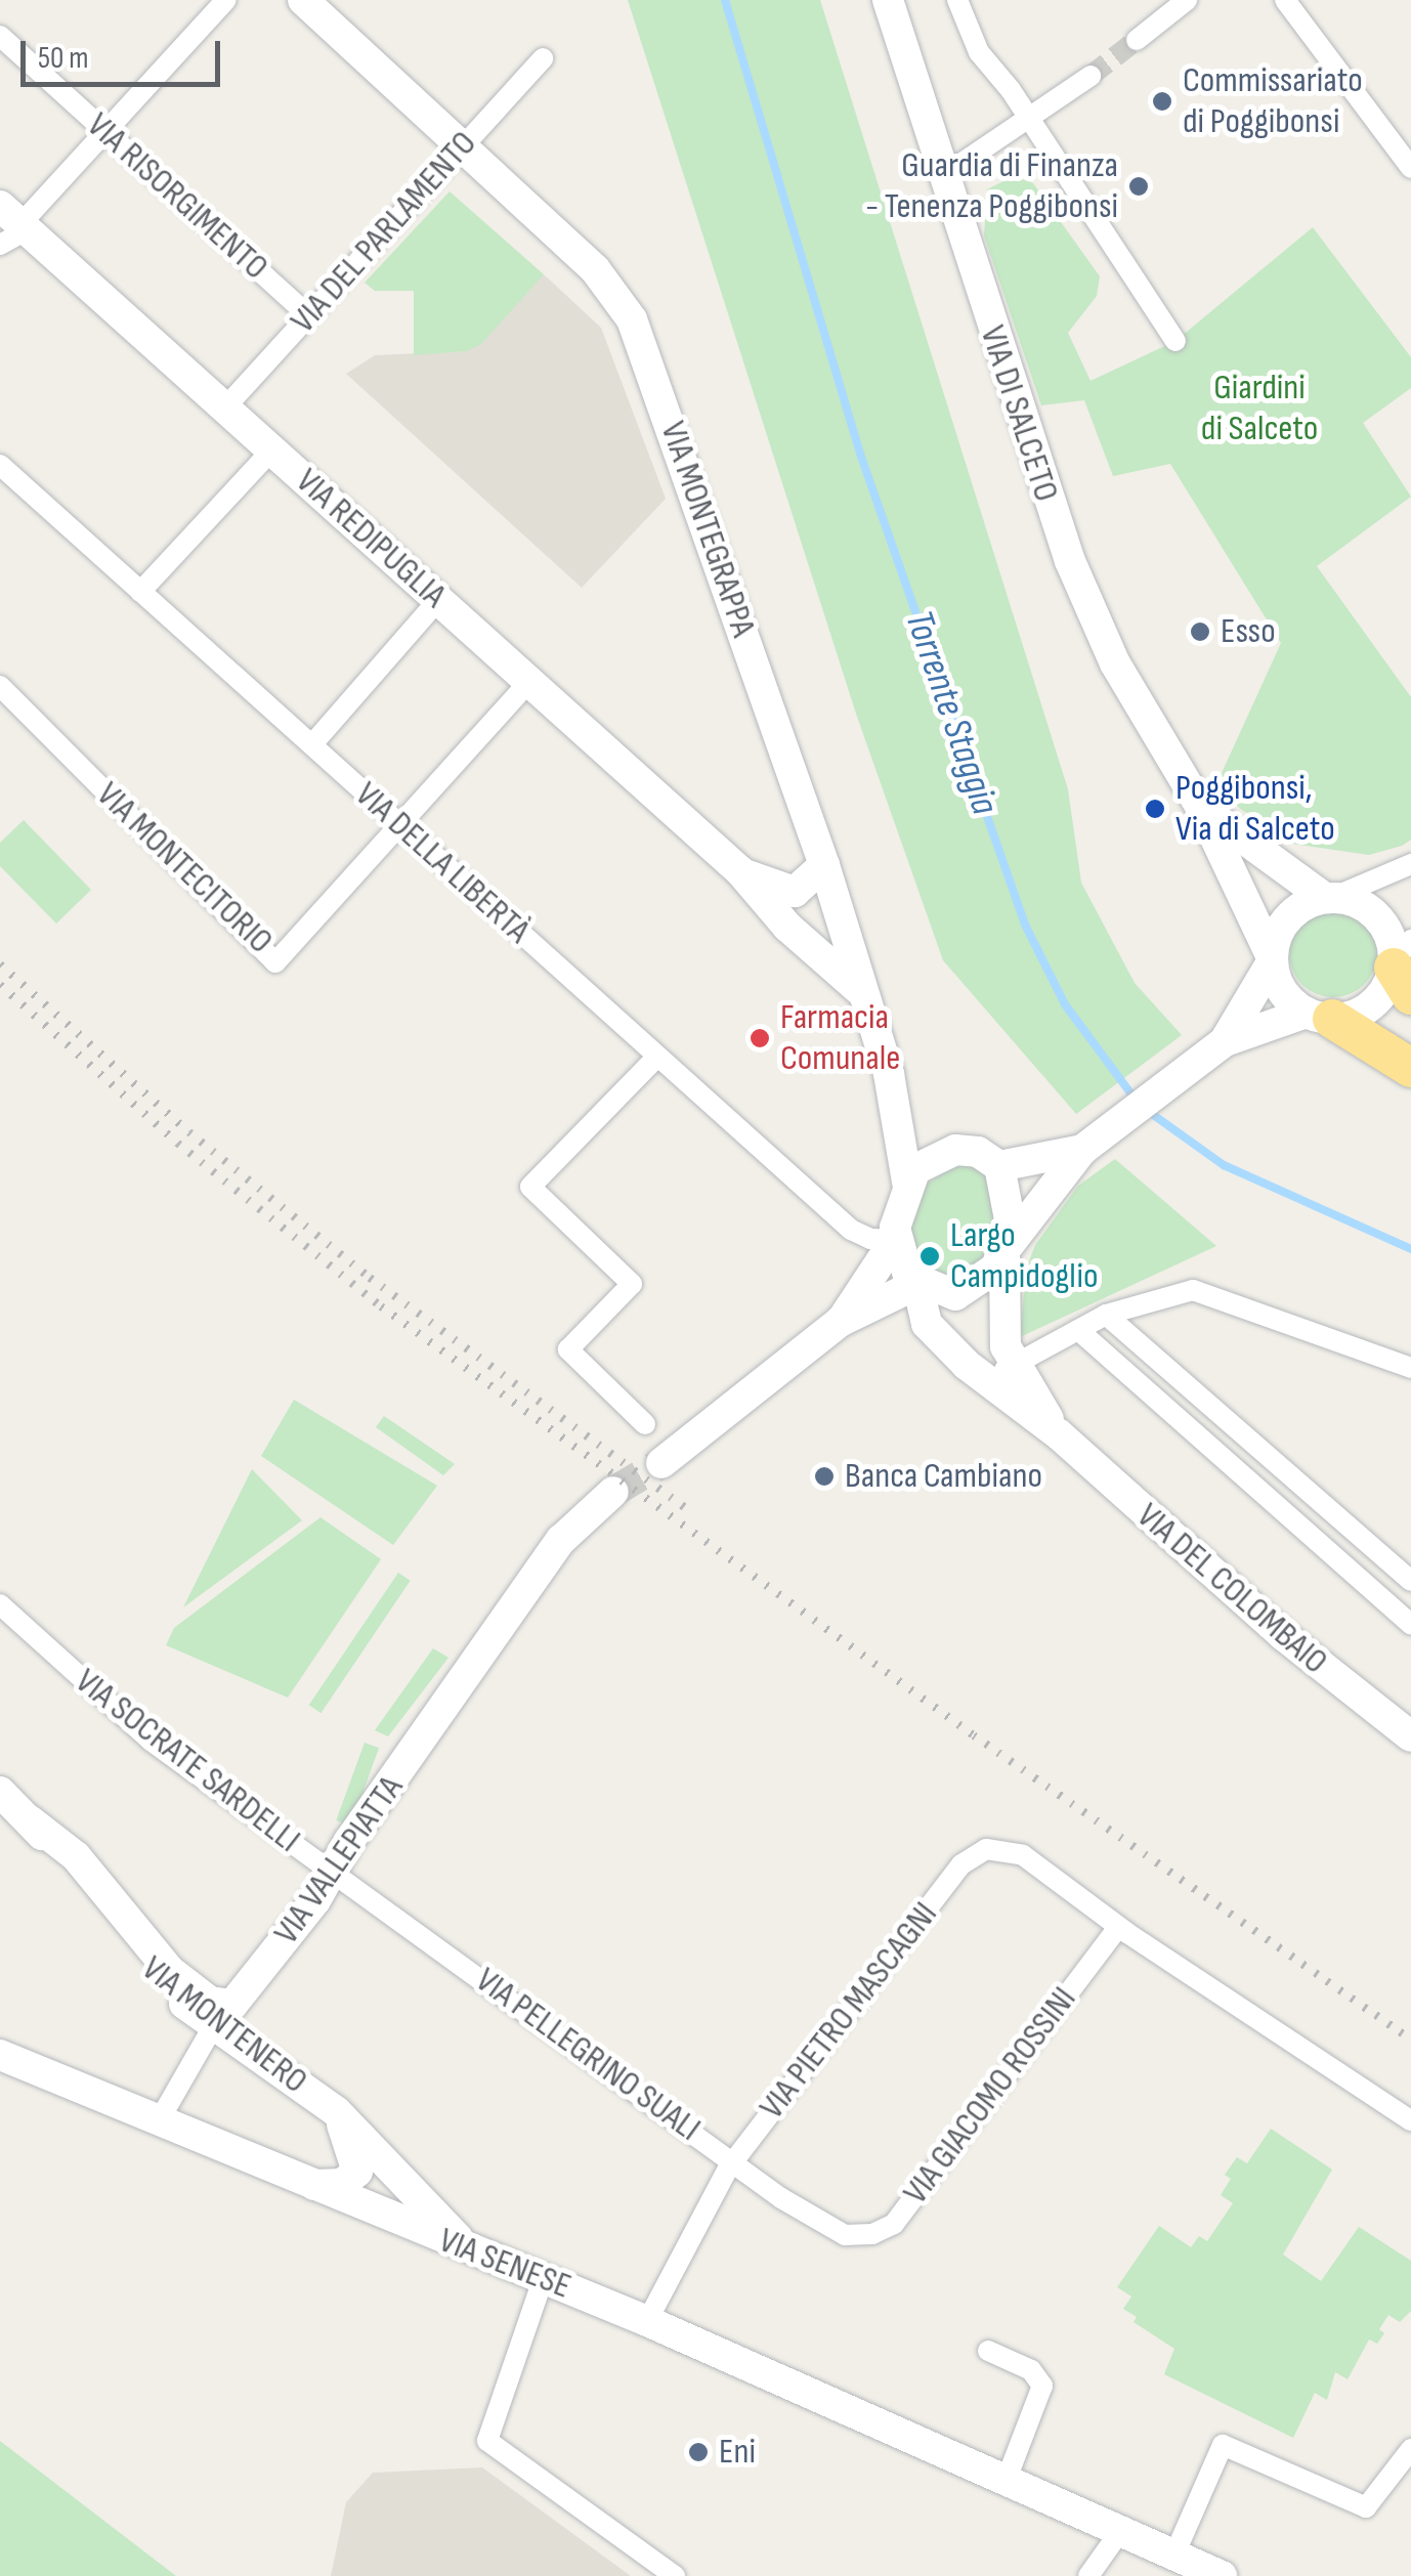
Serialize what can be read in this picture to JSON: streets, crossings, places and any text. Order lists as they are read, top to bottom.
{
  "streets": {
    "main road": [
      "VIA DI SALCETO",
      "VIA MONTEGRAPPA",
      "VIA REDIPUGLIA",
      "VIA DEL COLOMBAIO",
      "VIA VALLEPIATTA",
      "VIA MONTENERO",
      "VIA SENESE"
    ],
    "street": [
      "VIA RISORGIMENTO",
      "VIA DEL PARLAMENTO",
      "VIA DELLA LIBERTÀ",
      "VIA MONTECITORIO",
      "VIA SOCRATE SARDELLI",
      "VIA PIETRO MASCAGNI",
      "VIA PELLEGRINO SUALI",
      "VIA GIACOMO ROSSINI"
    ]
  },
  "crossings": [
    ["VIA RISORGIMENTO", "VIA DEL PARLAMENTO"],
    ["VIA DEL PARLAMENTO", "VIA MONTEGRAPPA"],
    ["VIA DEL PARLAMENTO", "VIA REDIPUGLIA"],
    ["VIA MONTEGRAPPA", "VIA REDIPUGLIA"],
    ["VIA MONTEGRAPPA", "VIA DELLA LIBERTÀ"],
    ["VIA REDIPUGLIA", "VIA MONTECITORIO"],
    ["VIA DELLA LIBERTÀ", "VIA MONTECITORIO"],
    ["VIA SOCRATE SARDELLI", "VIA VALLEPIATTA"],
    ["VIA SOCRATE SARDELLI", "VIA PELLEGRINO SUALI"],
    ["VIA VALLEPIATTA", "VIA MONTENERO"],
    ["VIA VALLEPIATTA", "VIA PELLEGRINO SUALI"],
    ["VIA PIETRO MASCAGNI", "VIA PELLEGRINO SUALI"],
    ["VIA PIETRO MASCAGNI", "VIA GIACOMO ROSSINI"],
    ["VIA PIETRO MASCAGNI", "VIA SENESE"],
    ["VIA MONTENERO", "VIA SENESE"],
    ["VIA PELLEGRINO SUALI", "VIA GIACOMO ROSSINI"]
  ],
  "water": ["Torrente Staggia"],
  "parks": ["Giardini di Salceto"],
  "places": [
    "Commissariato di Poggibonsi",
    "Guardia di Finanza - Tenenza Poggibonsi",
    "Esso",
    "Poggibonsi, Via di Salceto",
    "Farmacia Comunale",
    "Largo Campidoglio",
    "Banca Cambiano",
    "Eni"
  ],
  "scale_bar": "50 m"
}
